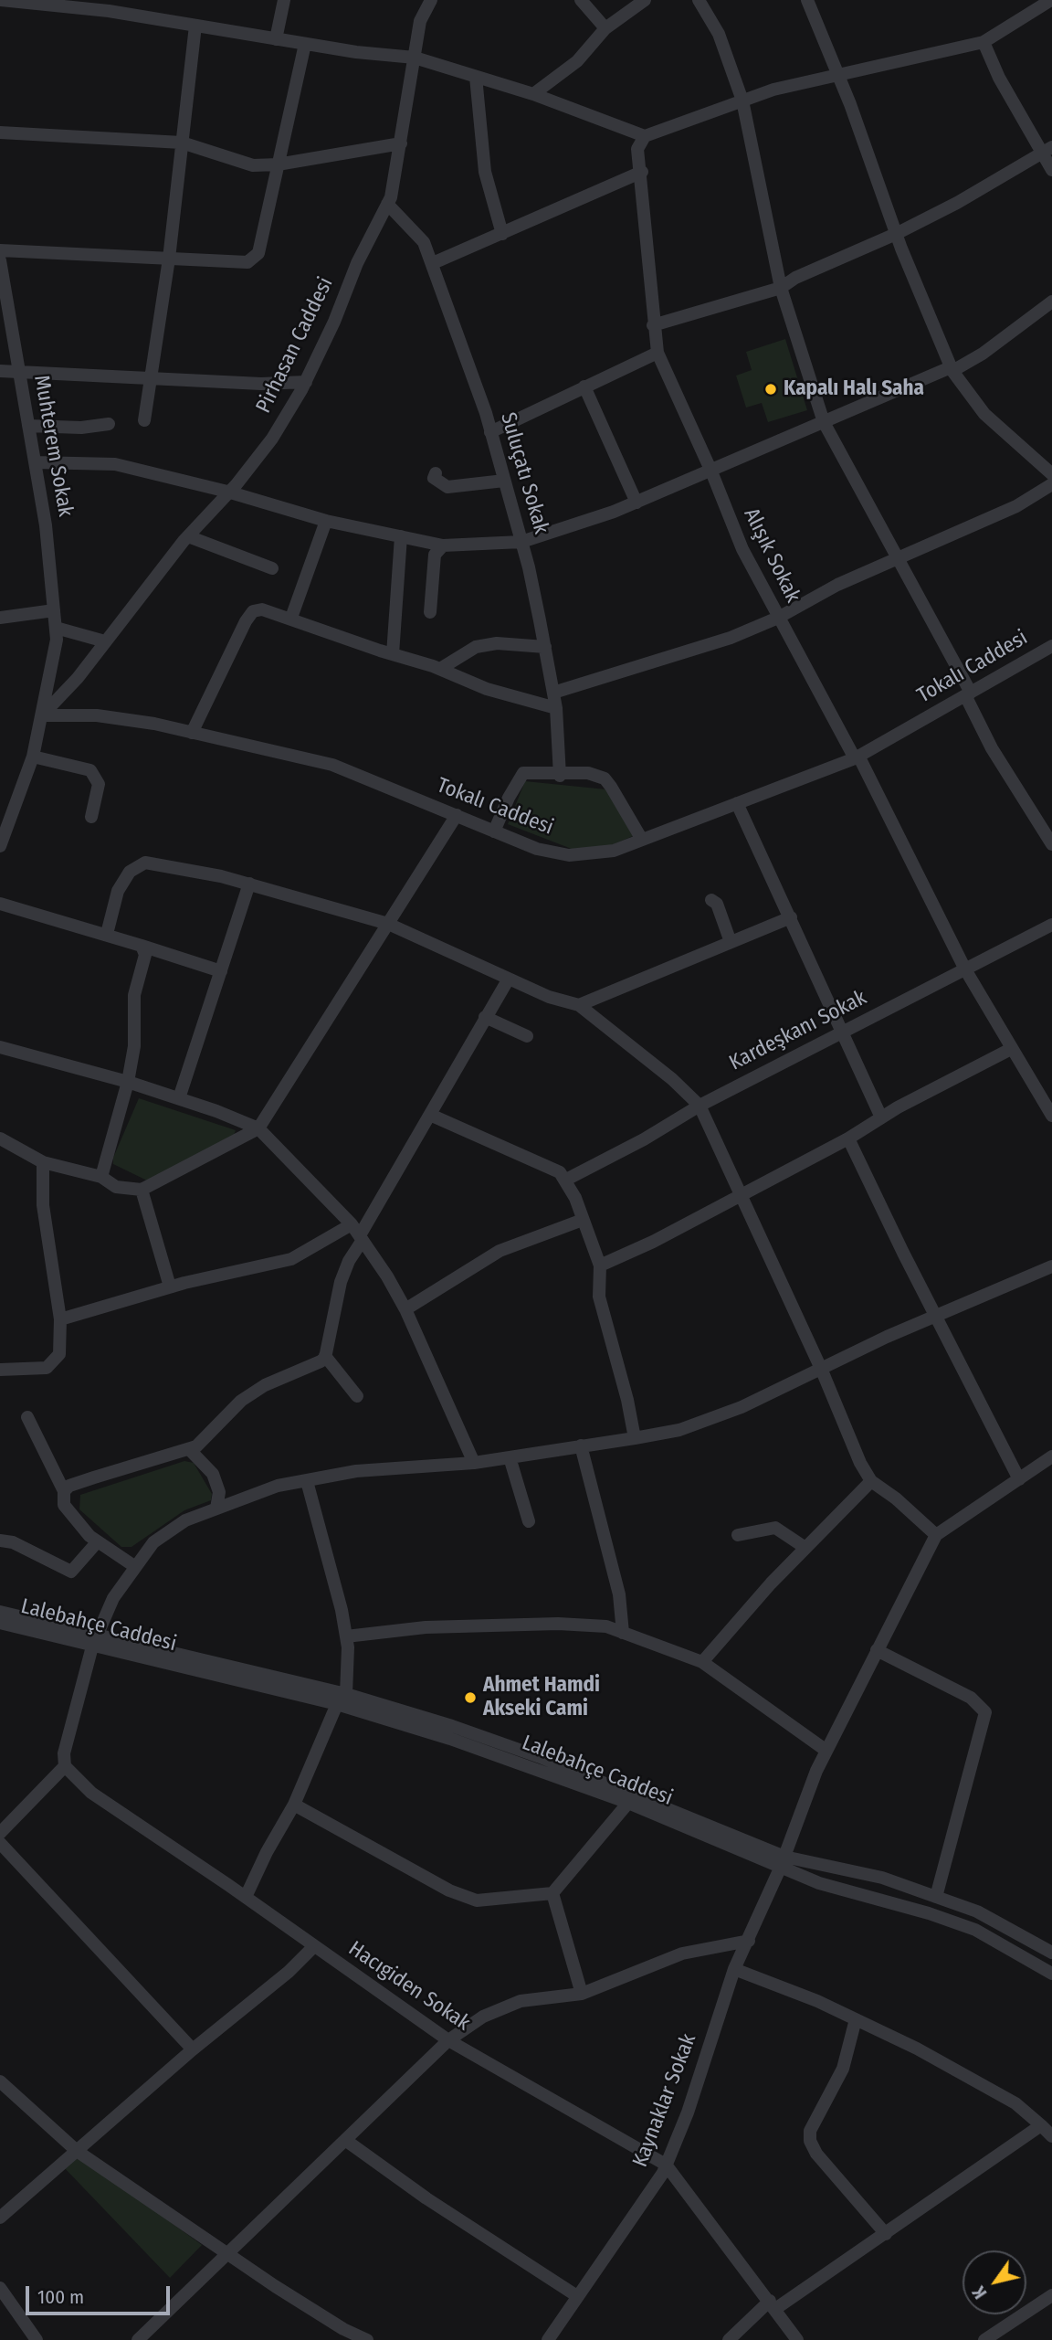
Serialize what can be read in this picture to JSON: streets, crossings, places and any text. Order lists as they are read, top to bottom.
{
  "streets": {
    "street": [
      "Pirhasan Caddesi",
      "Muhterem Sokak",
      "Suluçatı Sokak",
      "Alışık Sokak",
      "Tokalı Caddesi",
      "Kardeşkanı Sokak",
      "Lalebahçe Caddesi",
      "Hacıgiden Sokak",
      "Kaynaklar Sokak"
    ]
  },
  "crossings": [
    ["Pirhasan Caddesi", "Muhterem Sokak"],
    ["Pirhasan Caddesi", "Suluçatı Sokak"],
    ["Pirhasan Caddesi", "Tokalı Caddesi"],
    ["Muhterem Sokak", "Tokalı Caddesi"],
    ["Alışık Sokak", "Tokalı Caddesi"],
    ["Alışık Sokak", "Kardeşkanı Sokak"],
    ["Lalebahçe Caddesi", "Kaynaklar Sokak"],
    ["Hacıgiden Sokak", "Kaynaklar Sokak"]
  ],
  "places": ["Kapalı Halı Saha", "Ahmet Hamdi Akseki Cami"],
  "scale_bar": "100 m",
  "north": "bottom left"
}
